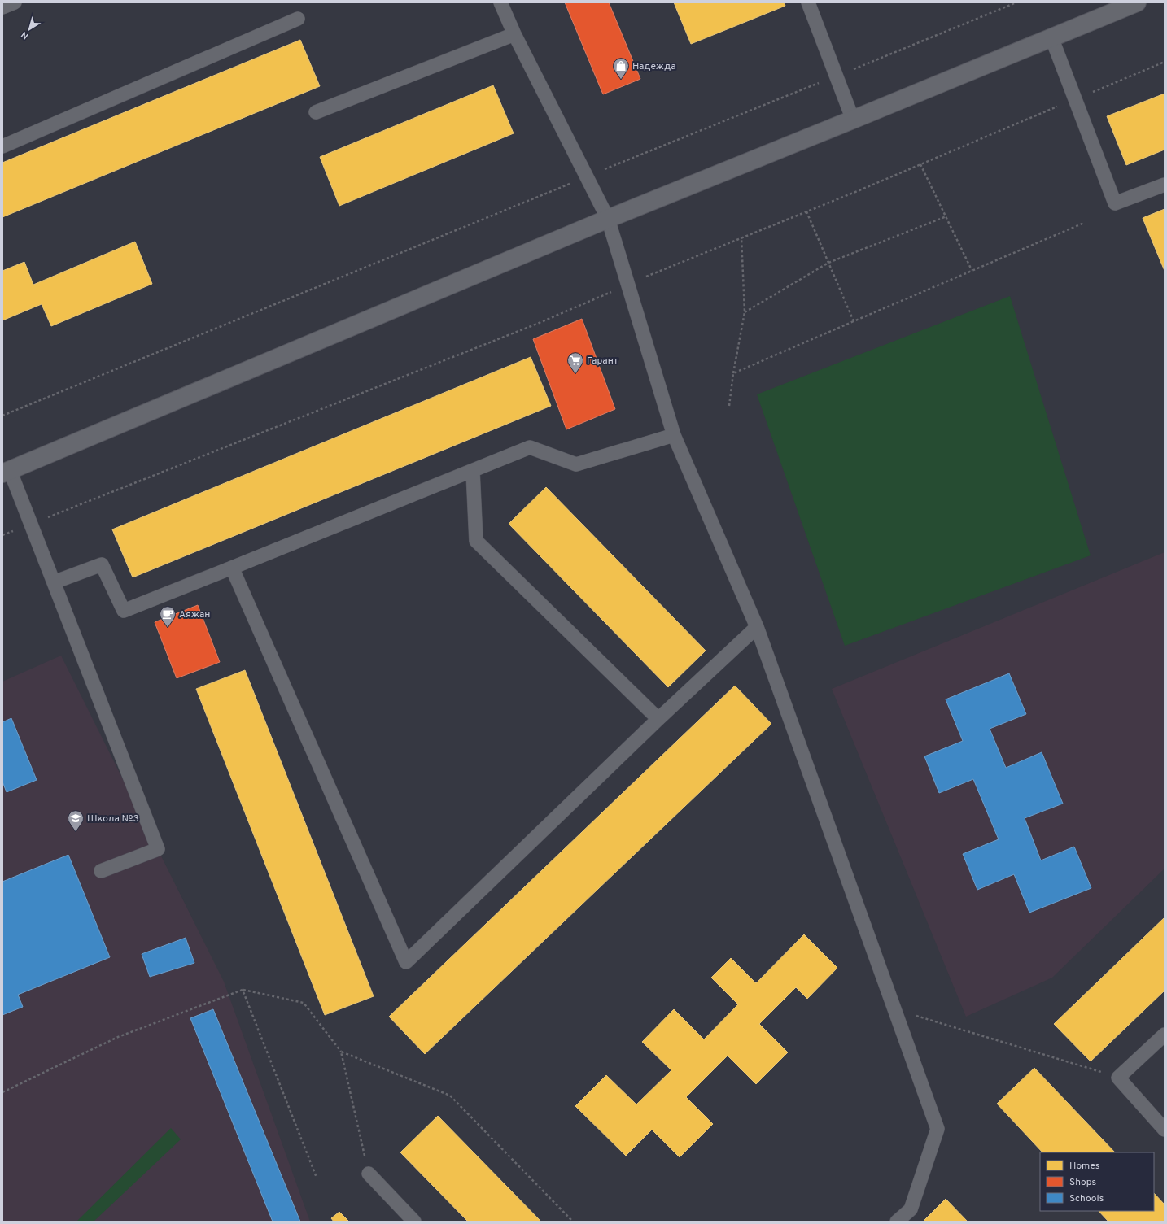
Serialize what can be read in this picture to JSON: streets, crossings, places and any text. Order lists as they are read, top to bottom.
{
  "places": {
    "shop": ["Надежда"],
    "supermarket": ["Гарант"],
    "cafe": ["Аяжан"],
    "school or university": ["Школа №3"]
  },
  "legend": ["Homes", "Shops", "Schools"],
  "north": "bottom left"
}
